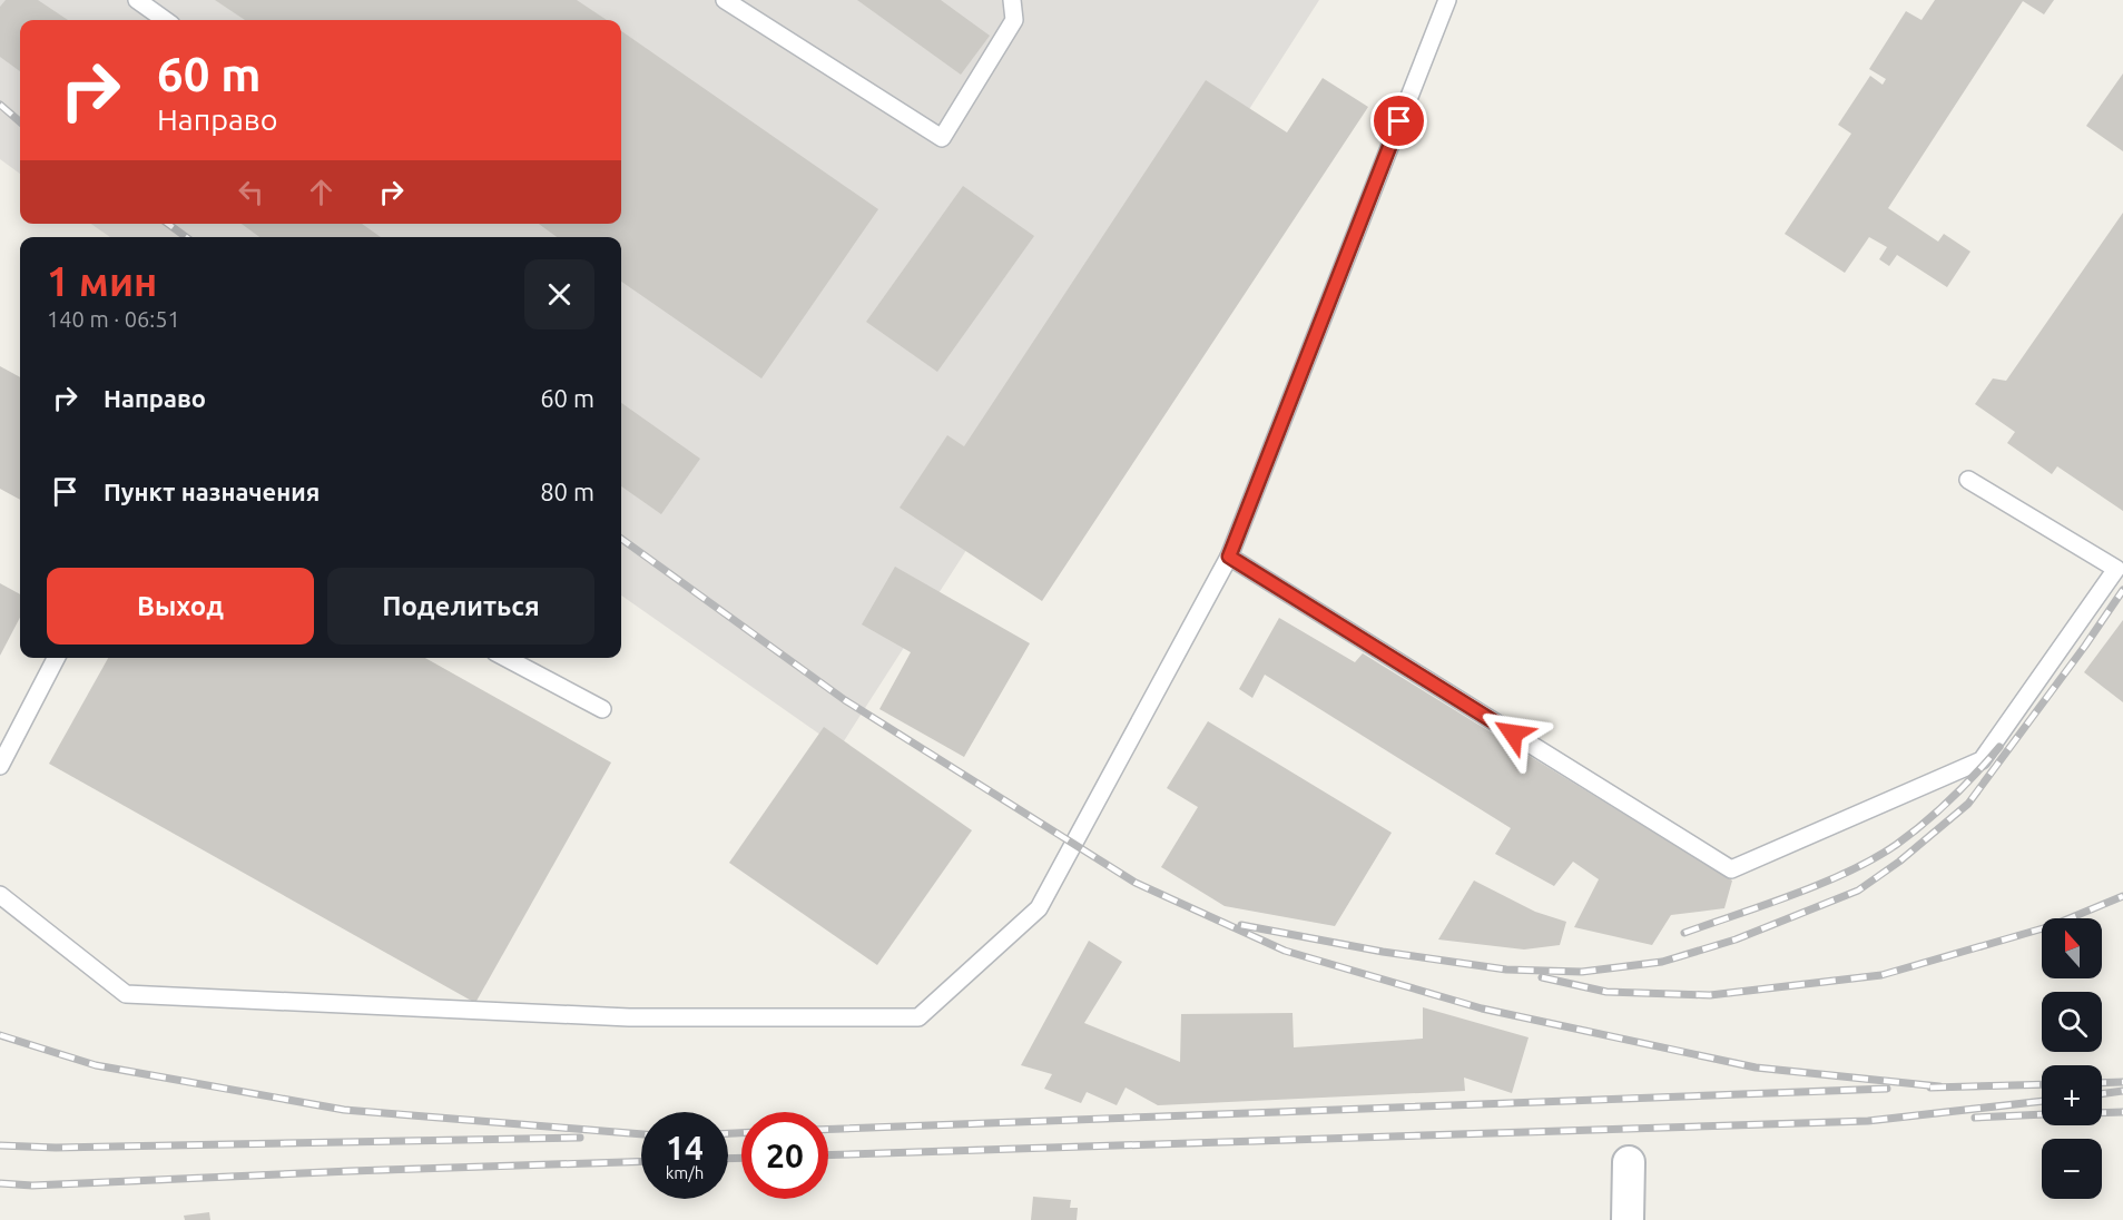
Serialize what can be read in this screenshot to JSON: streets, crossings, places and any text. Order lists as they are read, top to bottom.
{
  "north": "top",
  "page": {
    "turn": ["60 m", "Направо"],
    "heading": ["1 мин", "140 m · 06:51"],
    "list": [
      {
        "name": "Направо",
        "value": "60 m"
      },
      {
        "name": "Пункт назначения",
        "value": "80 m"
      }
    ],
    "buttons": ["Выход", "Поделиться"],
    "map_buttons": ["+", "−"],
    "speed": "14 km/h",
    "limit": "20"
  }
}
